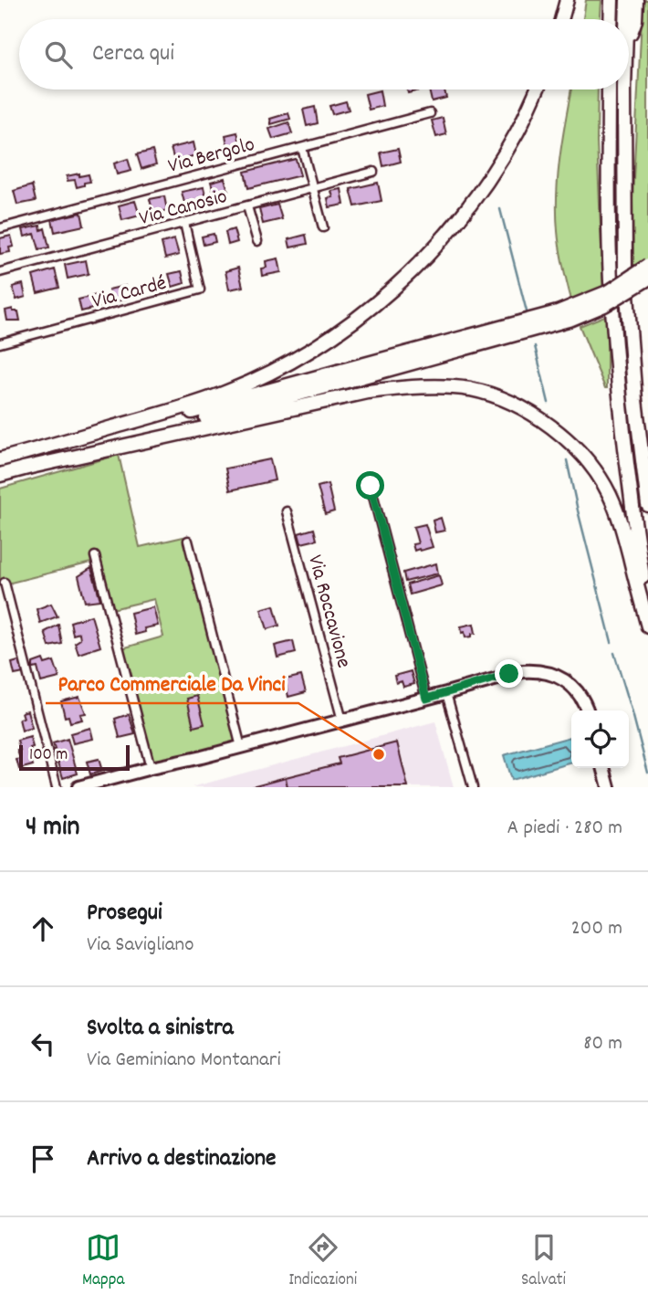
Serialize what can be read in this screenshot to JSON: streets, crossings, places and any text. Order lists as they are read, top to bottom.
{
  "streets": {
    "street": [
      "Via Bergolo",
      "Via Canosio",
      "Via Cardé",
      "Via Roccavione"
    ]
  },
  "crossings": [
    ["Via Canosio", "Via Cardé"]
  ],
  "places": ["Parco Commerciale Da Vinci"],
  "scale_bar": "100 m",
  "page": {
    "search": "Cerca qui",
    "scale": "100 m",
    "heading": ["4 min", "A piedi · 280 m"],
    "list": [
      ["Prosegui", "Via Savigliano", "200 m"],
      ["Svolta a sinistra", "Via Geminiano Montanari", "80 m"],
      "Arrivo a destinazione"
    ],
    "nav": ["Mappa", "Indicazioni", "Salvati"]
  }
}
